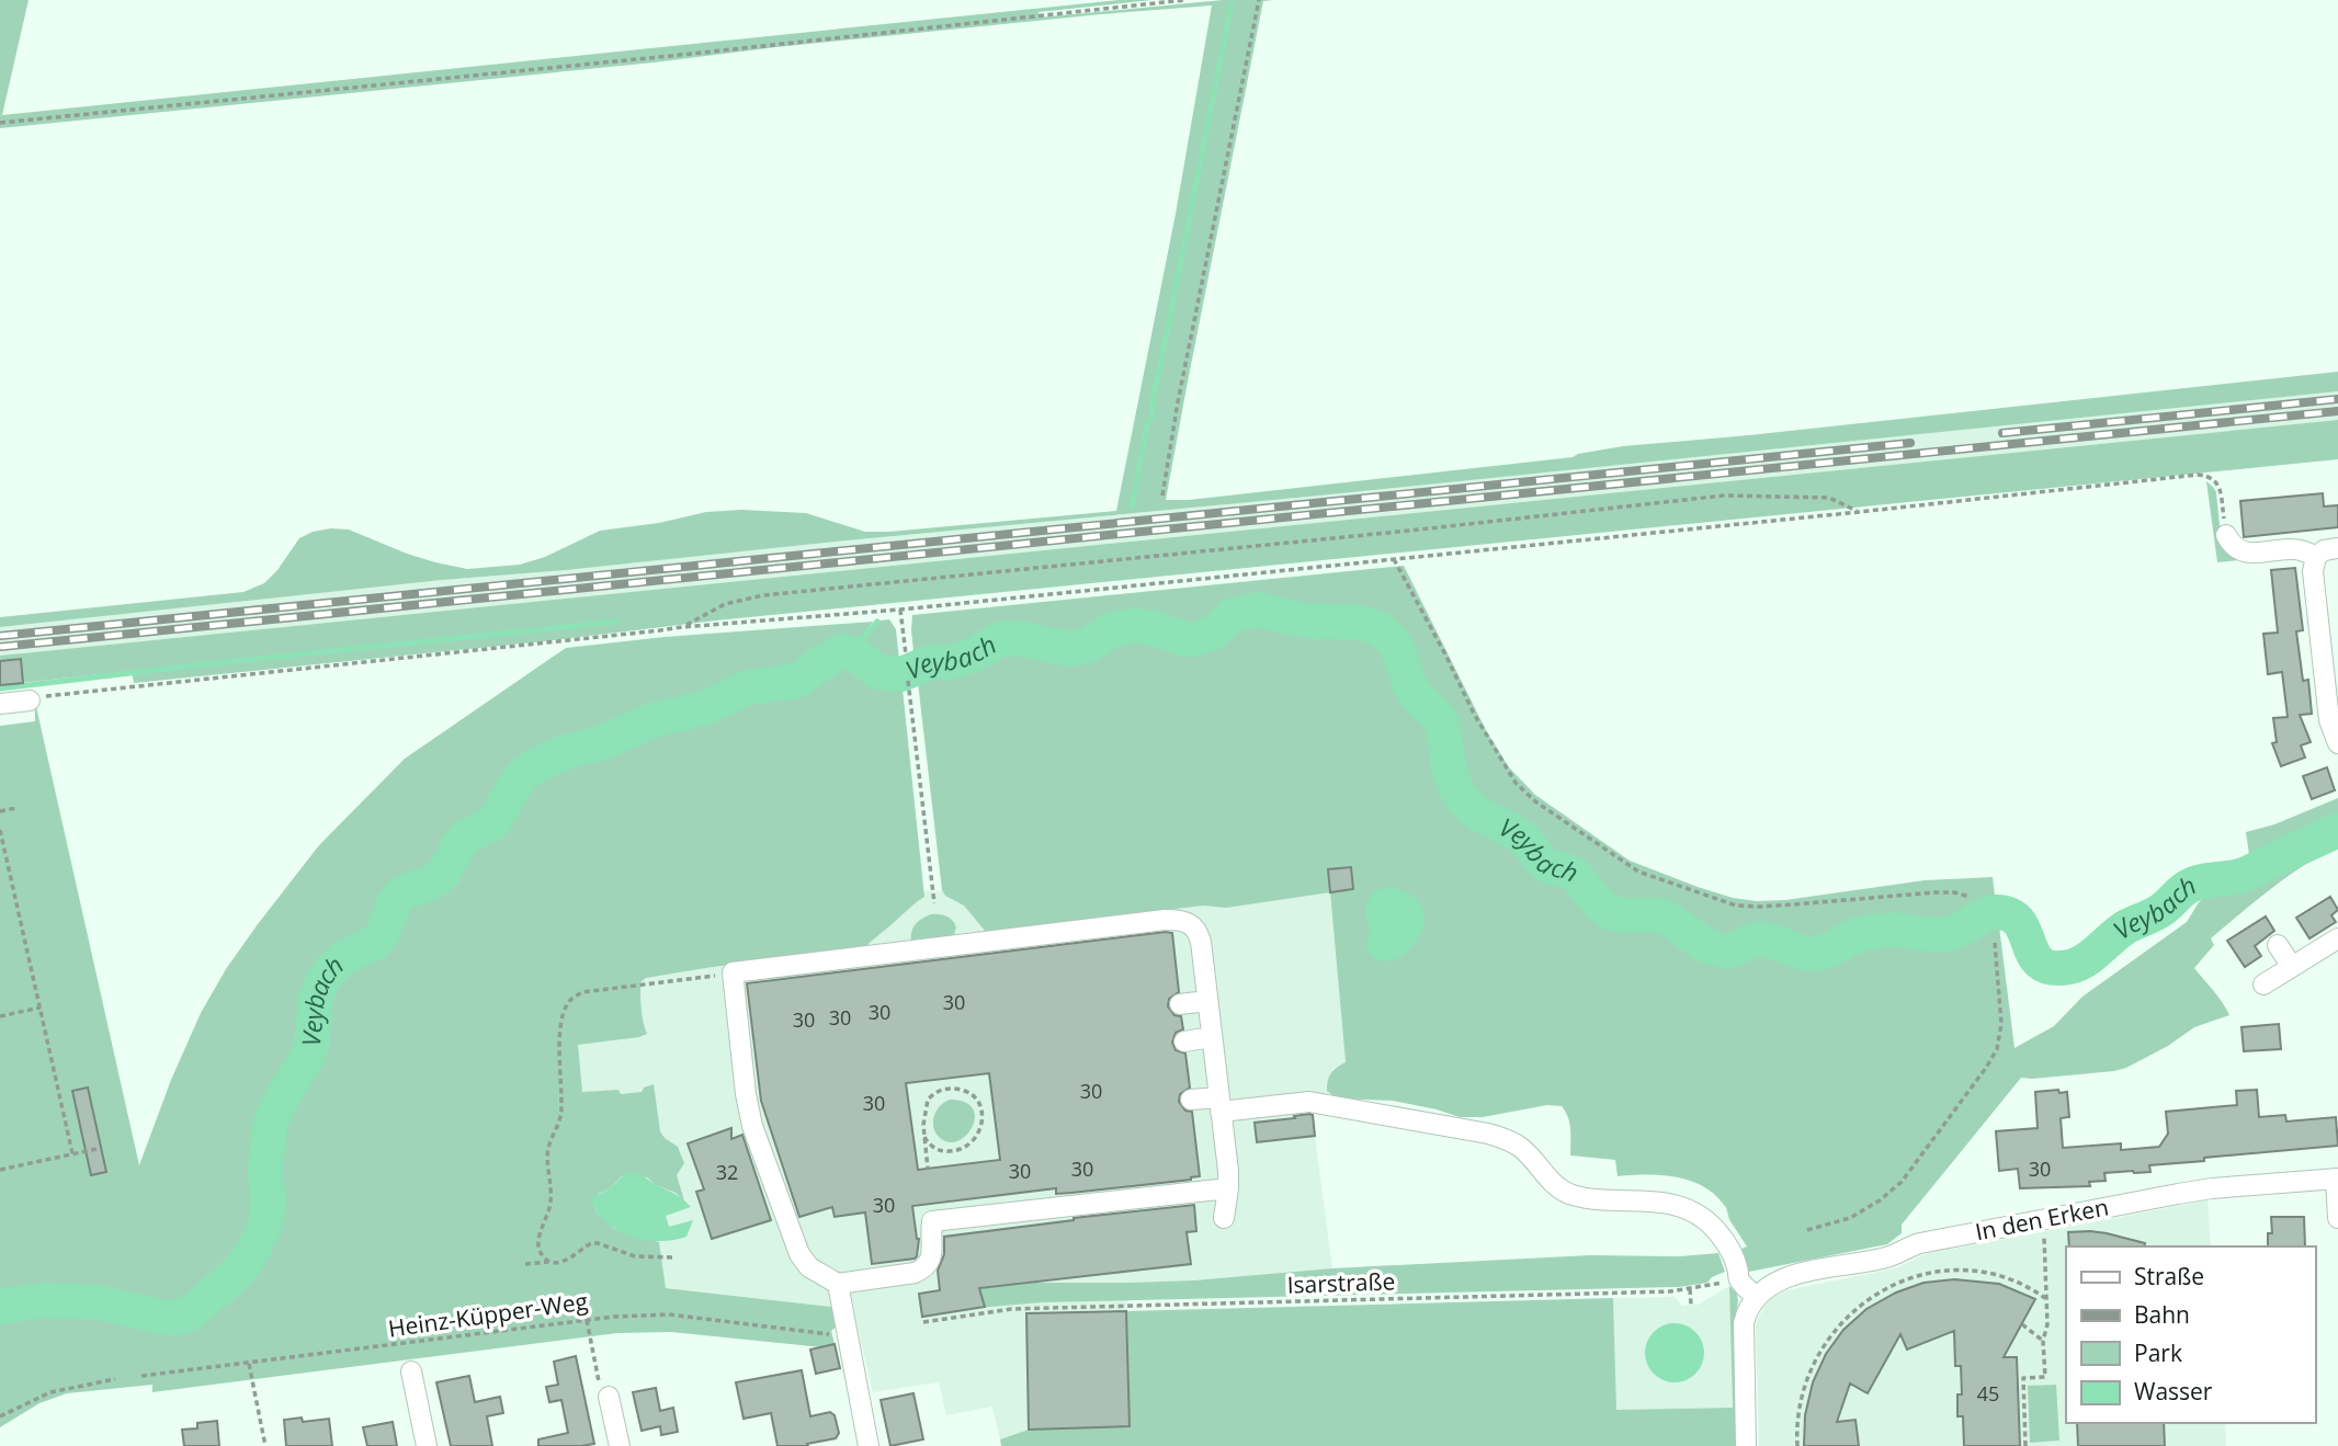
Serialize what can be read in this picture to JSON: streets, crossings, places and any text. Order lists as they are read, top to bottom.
{
  "streets": {
    "street": ["In den Erken"],
    "path": ["Isarstraße", "Heinz-Küpper-Weg"]
  },
  "water": ["Veybach"],
  "house_numbers": [
    "30",
    "30",
    "30",
    "30",
    "30",
    "30",
    "30",
    "30",
    "30",
    "32",
    "30",
    "45"
  ],
  "legend": [
    "Straße",
    "Bahn",
    "Park",
    "Wasser"
  ]
}
